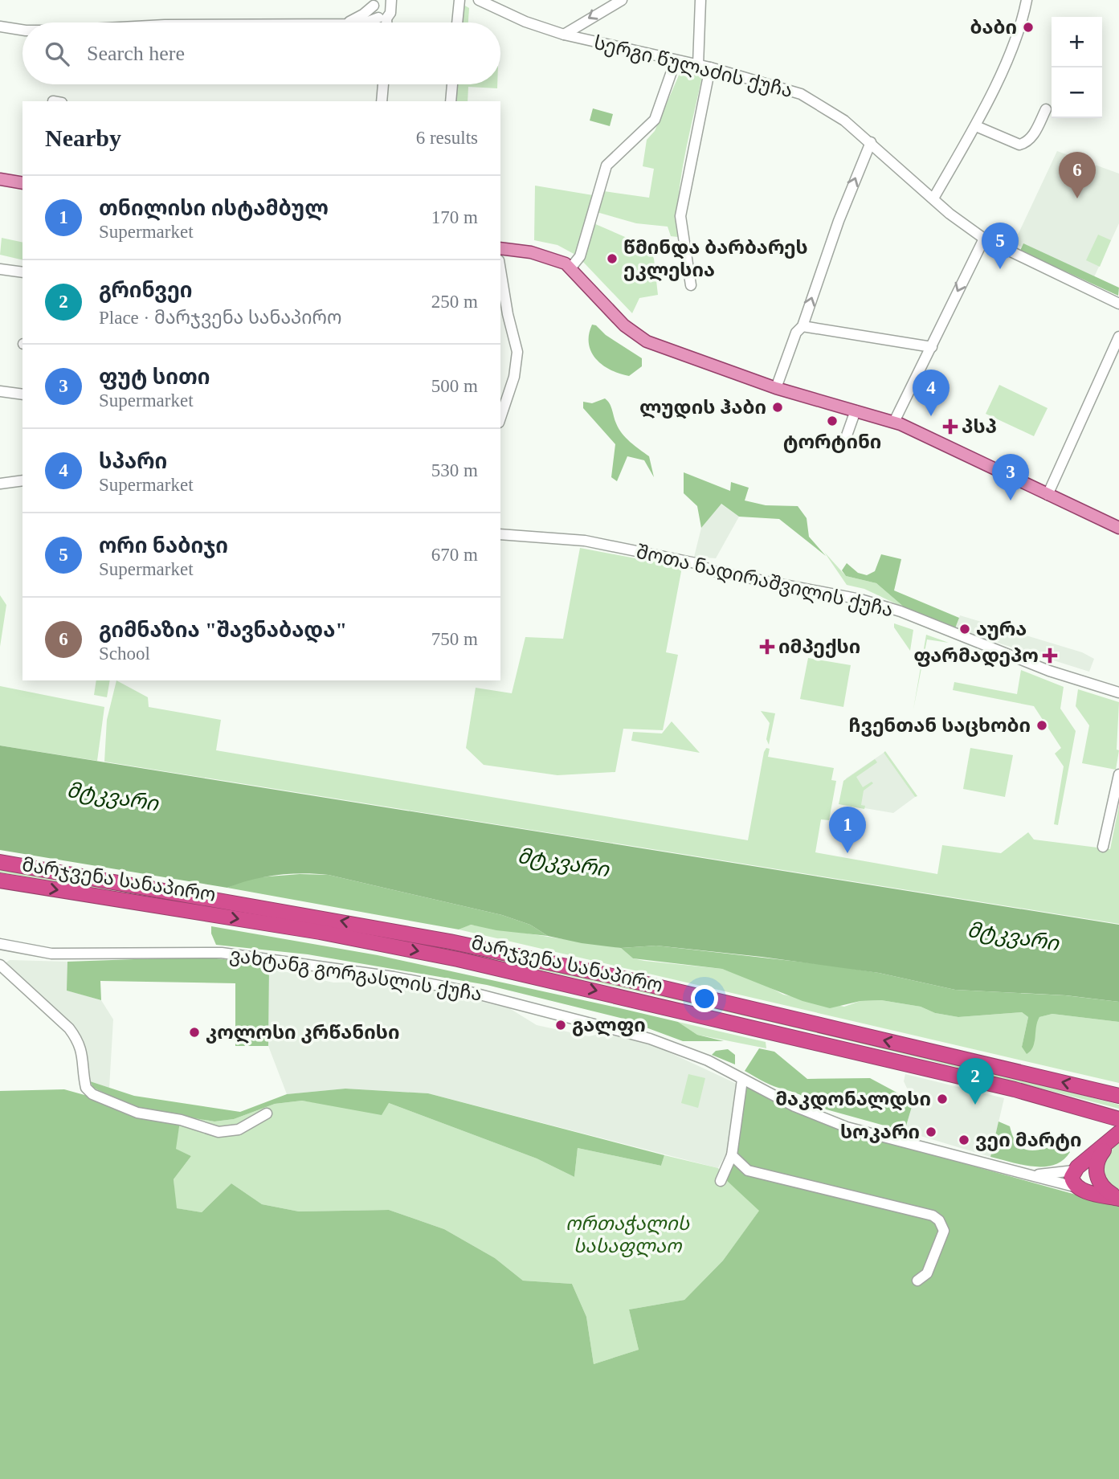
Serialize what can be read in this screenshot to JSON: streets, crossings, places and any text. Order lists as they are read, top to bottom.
{
  "streets": {
    "highway": ["მარჯვენა სანაპირო"],
    "street": ["სერგი წულაძის ქუჩა", "შოთა ნადირაშვილის ქუჩა", "ვახტანგ გორგასლის ქუჩა"]
  },
  "water": ["მტკვარი"],
  "parks": ["ორთაჭალის სასაფლაო"],
  "places": {
    "other": [
      "ბაბი",
      "წმინდა ბარბარეს ეკლესია",
      "ლუდის ჰაბი",
      "ტორტინი",
      "აურა",
      "ჩვენთან საცხობი",
      "გალფი",
      "კოლოსი კრწანისი",
      "მაკდონალდსი",
      "სოკარი",
      "ვეი მარტი"
    ],
    "health": ["პსპ", "იმპექსი", "ფარმადეპო"]
  },
  "page": {
    "map_buttons": ["+", "−"],
    "search": "Search here",
    "heading": ["Nearby", "6 results"],
    "pins": [
      "6",
      "5",
      "4",
      "3",
      "1",
      "2"
    ],
    "list": [
      {
        "mark": "1",
        "name": "თნილისი ისტამბულ",
        "note": "Supermarket",
        "value": "170 m"
      },
      {
        "mark": "2",
        "name": "გრინვეი",
        "note": "Place · მარჯვენა სანაპირო",
        "value": "250 m"
      },
      {
        "mark": "3",
        "name": "ფუტ სითი",
        "note": "Supermarket",
        "value": "500 m"
      },
      {
        "mark": "4",
        "name": "სპარი",
        "note": "Supermarket",
        "value": "530 m"
      },
      {
        "mark": "5",
        "name": "ორი ნაბიჯი",
        "note": "Supermarket",
        "value": "670 m"
      },
      {
        "mark": "6",
        "name": "გიმნაზია \"შავნაბადა\"",
        "note": "School",
        "value": "750 m"
      }
    ]
  }
}
